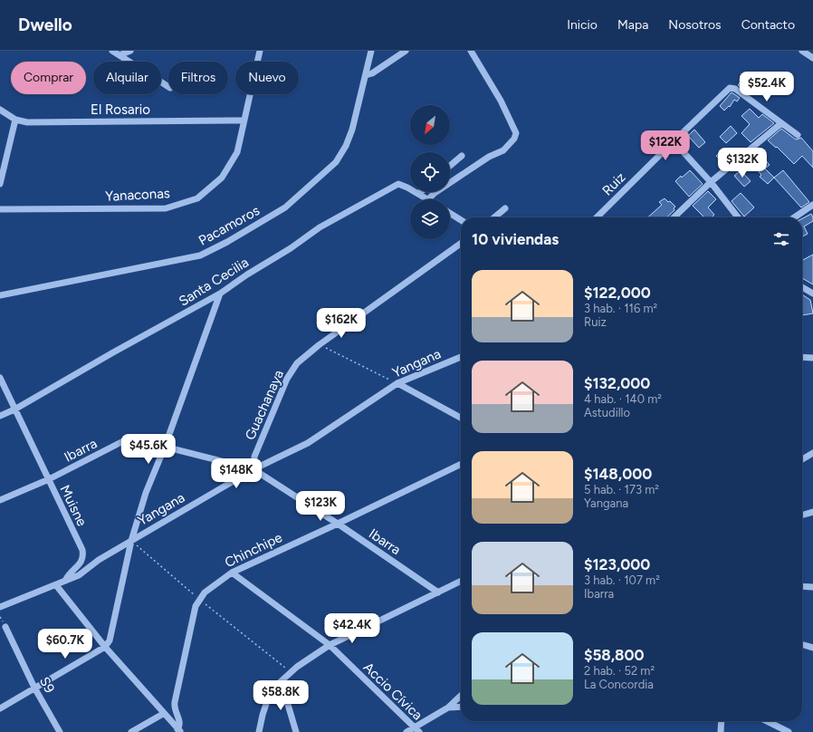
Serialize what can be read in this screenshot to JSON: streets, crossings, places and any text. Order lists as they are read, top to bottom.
{
  "streets": {
    "street": [
      "El Rosario",
      "Ruiz",
      "Yanaconas",
      "Pacamoros",
      "Santa Cecilia",
      "Yangana",
      "Guachanaya",
      "Ibarra",
      "Muisne",
      "Chinchipe",
      "S9",
      "Accio Cívica"
    ]
  },
  "crossings": [
    ["El Rosario", "Yanaconas"],
    ["Santa Cecilia", "Muisne"],
    ["Yangana", "Guachanaya"],
    ["Yangana", "Ibarra"],
    ["Yangana", "Muisne"],
    ["Guachanaya", "Ibarra"],
    ["Ibarra", "Muisne"],
    ["Ibarra", "Chinchipe"],
    ["Chinchipe", "Accio Cívica"]
  ],
  "north": "bottom left",
  "page": {
    "header": "Dwello",
    "nav": [
      "Inicio",
      "Mapa",
      "Nosotros",
      "Contacto"
    ],
    "chip": [
      "Comprar",
      "Alquilar",
      "Filtros",
      "Nuevo"
    ],
    "price": [
      "$52.4K",
      "$122K",
      "$132K",
      "$162K",
      "$45.6K",
      "$148K",
      "$123K",
      "$42.4K",
      "$60.7K",
      "$58.8K"
    ],
    "heading": "10 viviendas",
    "list": [
      {
        "name": "$122,000",
        "note": "3 hab. · 116 m² · Ruiz"
      },
      {
        "name": "$132,000",
        "note": "4 hab. · 140 m² · Astudillo"
      },
      {
        "name": "$148,000",
        "note": "5 hab. · 173 m² · Yangana"
      },
      {
        "name": "$123,000",
        "note": "3 hab. · 107 m² · Ibarra"
      },
      {
        "name": "$58,800",
        "note": "2 hab. · 52 m² · La Concordia"
      }
    ]
  }
}
